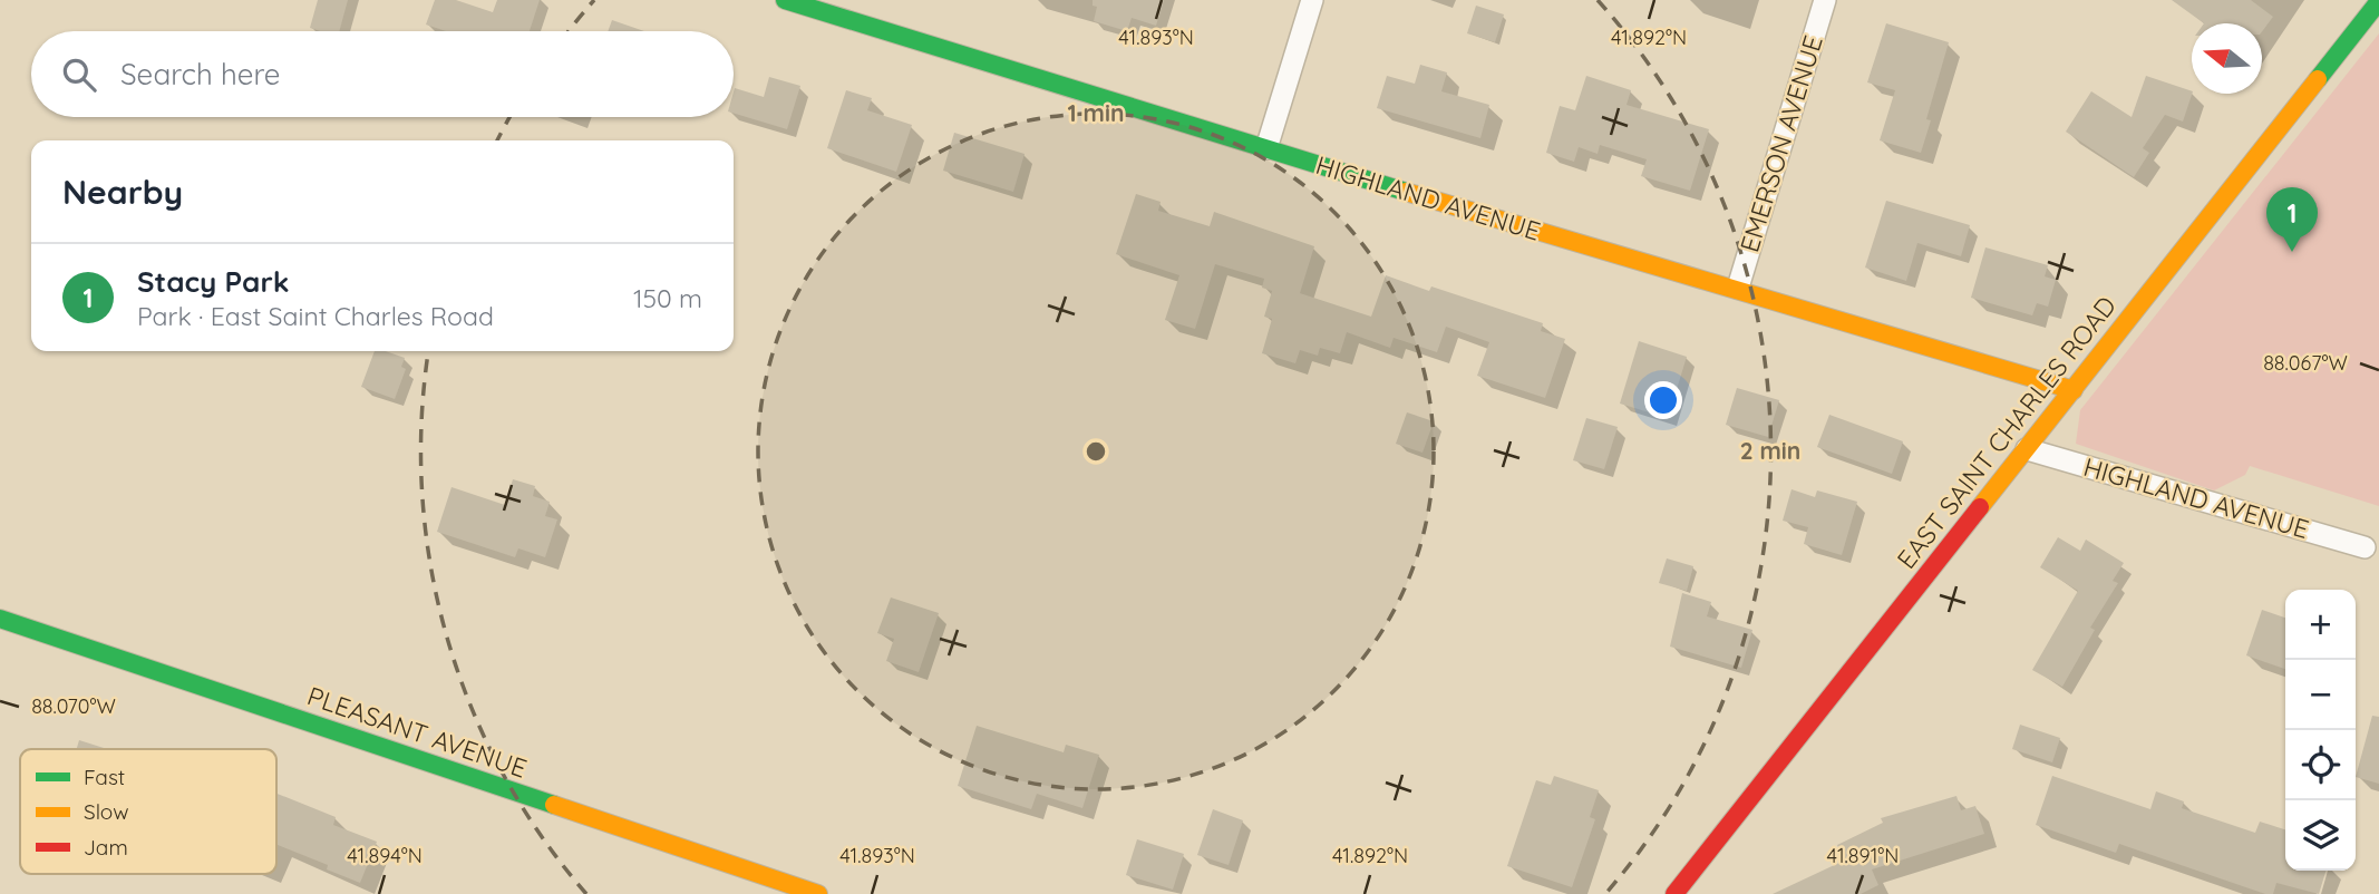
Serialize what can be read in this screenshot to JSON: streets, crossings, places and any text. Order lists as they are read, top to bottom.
{
  "streets": {
    "street": [
      "EMERSON AVENUE",
      "HIGHLAND AVENUE",
      "EAST SAINT CHARLES ROAD",
      "PLEASANT AVENUE"
    ]
  },
  "crossings": [
    ["EMERSON AVENUE", "HIGHLAND AVENUE"],
    ["HIGHLAND AVENUE", "EAST SAINT CHARLES ROAD"]
  ],
  "legend": ["Fast", "Slow", "Jam"],
  "north": "left",
  "page": {
    "search": "Search here",
    "heading": "Nearby",
    "pins": "1",
    "list": [
      {
        "mark": "1",
        "name": "Stacy Park",
        "note": "Park · East Saint Charles Road",
        "value": "150 m"
      }
    ],
    "map_buttons": ["+", "−"]
  },
  "coordinates": [
    "41.893°N",
    "41.892°N",
    "88.067°W",
    "88.070°W",
    "41.894°N",
    "41.891°N"
  ],
  "rings": ["1 min", "2 min"]
}
